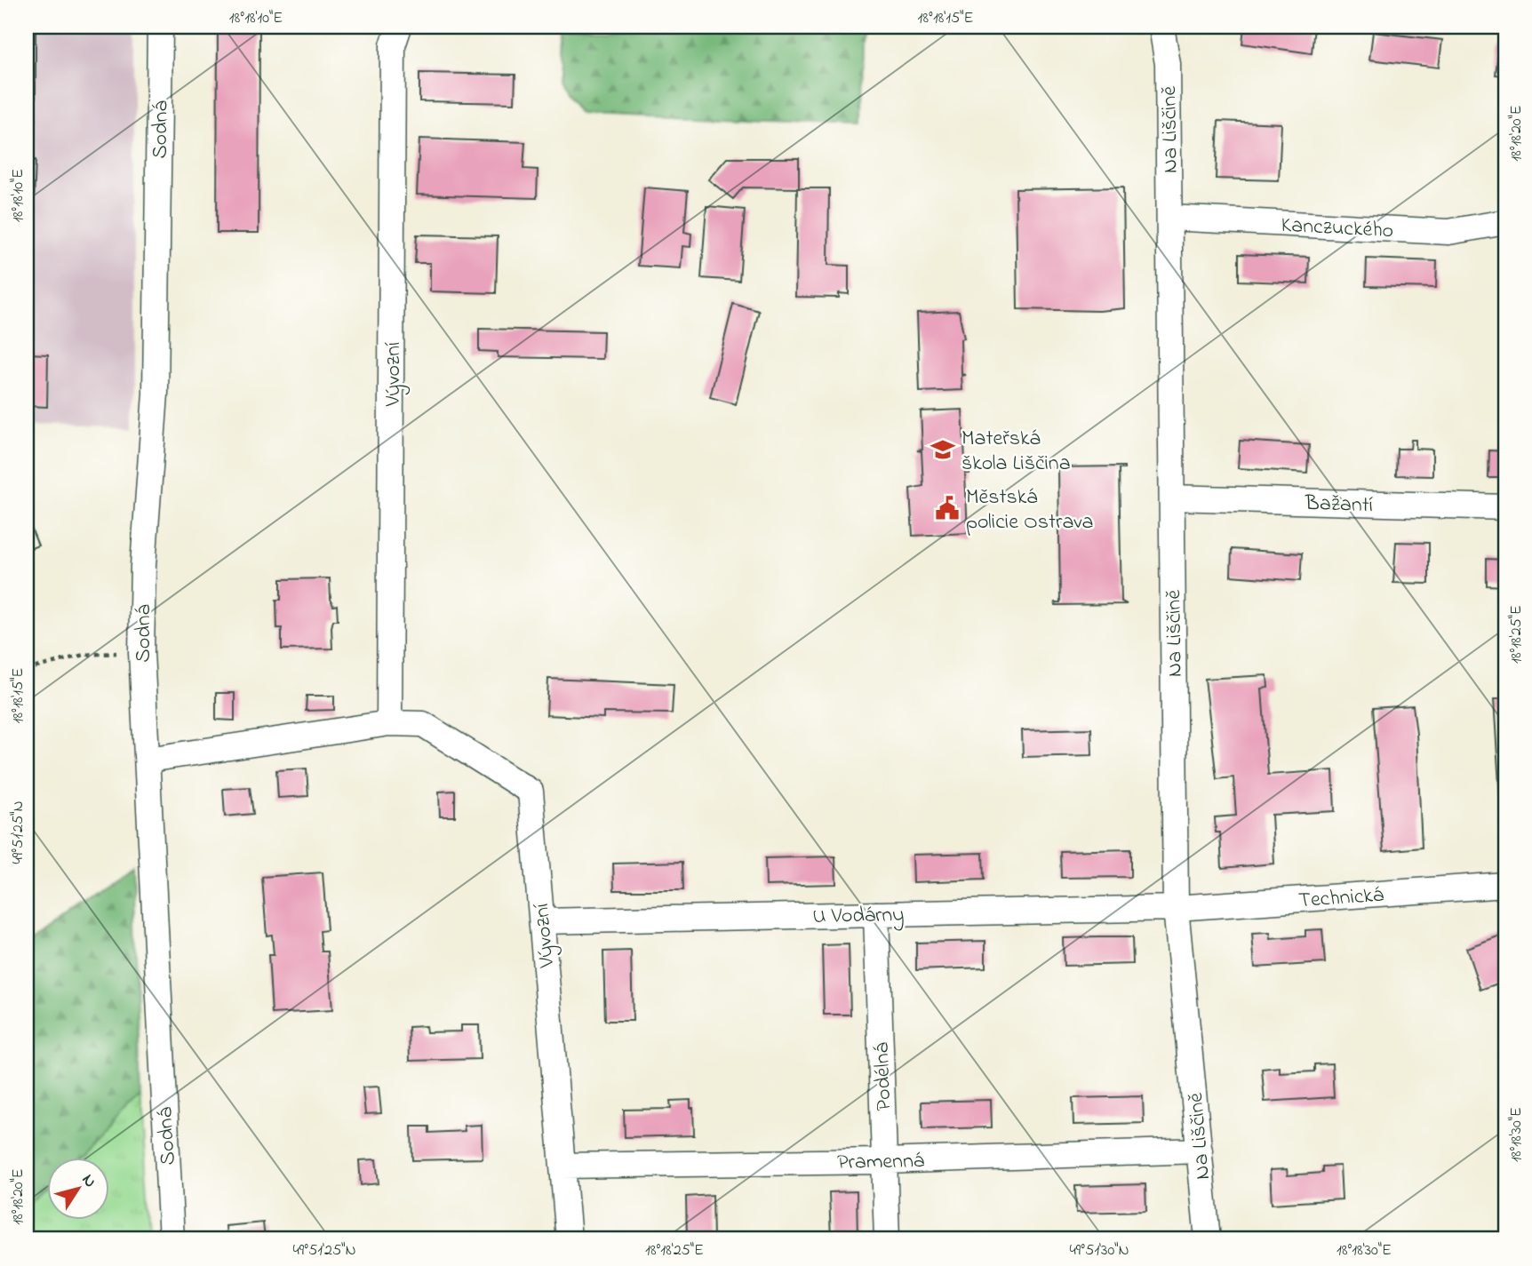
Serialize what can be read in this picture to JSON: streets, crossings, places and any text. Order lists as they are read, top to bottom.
{
  "streets": {
    "street": [
      "Sodná",
      "Na Liščině",
      "Kanczuckého",
      "Vývozní",
      "Bažantí",
      "Technická",
      "U Vodárny",
      "Podélná",
      "Pramenná"
    ]
  },
  "crossings": [
    ["Sodná", "Vývozní"],
    ["Na Liščině", "Kanczuckého"],
    ["Na Liščině", "Bažantí"],
    ["Na Liščině", "Technická"],
    ["Na Liščině", "U Vodárny"],
    ["Na Liščině", "Pramenná"],
    ["Vývozní", "U Vodárny"],
    ["Vývozní", "Pramenná"],
    ["Technická", "U Vodárny"],
    ["U Vodárny", "Podélná"],
    ["Podélná", "Pramenná"]
  ],
  "places": {
    "school or university": ["Mateřská škola Liščina"],
    "public building": ["Městská policie Ostrava"]
  },
  "north": "top right",
  "coordinates": [
    "18°18'10\"E",
    "18°18'15\"E",
    "18°18'20\"E",
    "18°18'25\"E",
    "49°51'25\"N",
    "18°18'30\"E",
    "49°51'30\"N"
  ]
}
